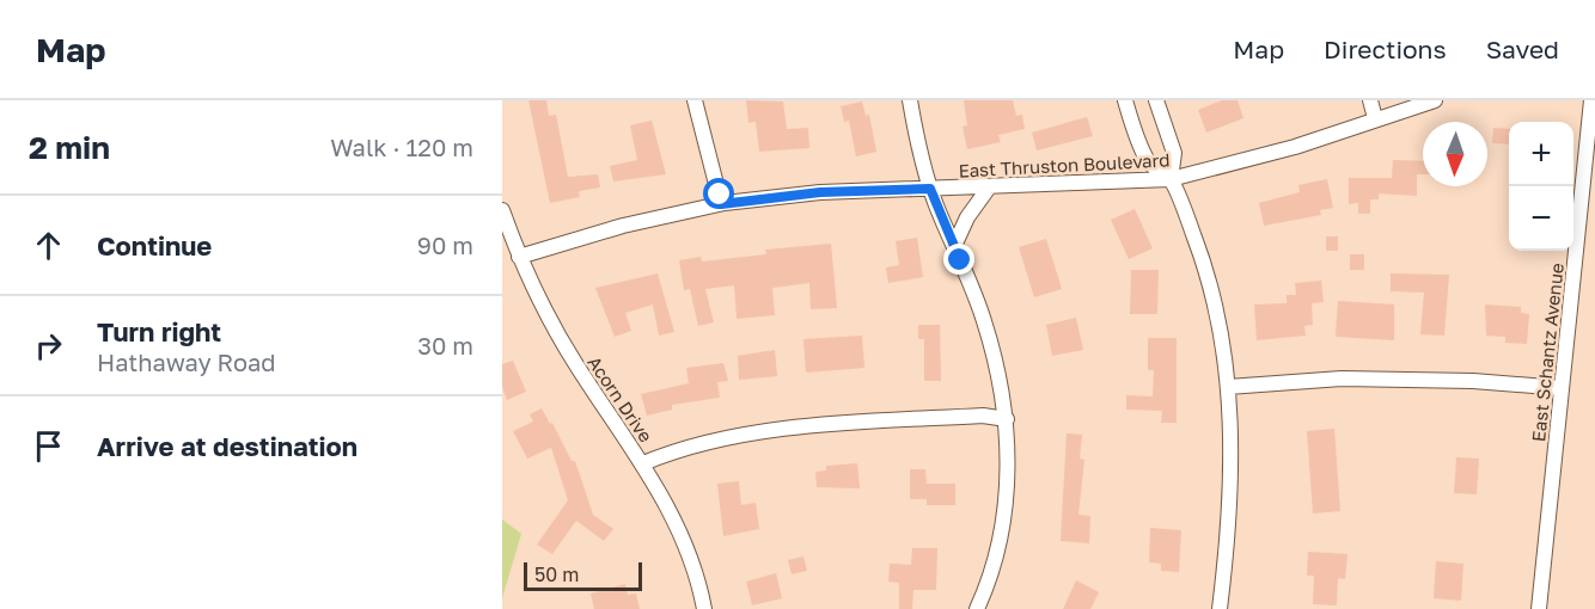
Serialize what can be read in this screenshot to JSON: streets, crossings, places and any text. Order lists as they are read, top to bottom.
{
  "streets": {
    "street": ["East Thruston Boulevard", "East Schantz Avenue", "Acorn Drive"]
  },
  "crossings": [
    ["East Thruston Boulevard", "Acorn Drive"]
  ],
  "scale_bar": "50 m",
  "north": "bottom",
  "page": {
    "header": "Map",
    "nav": ["Map", "Directions", "Saved"],
    "heading": ["2 min", "Walk · 120 m"],
    "map_buttons": ["+", "−"],
    "list": [
      ["Continue", "90 m"],
      ["Turn right", "Hathaway Road", "30 m"],
      "Arrive at destination"
    ],
    "scale": "50 m"
  }
}
